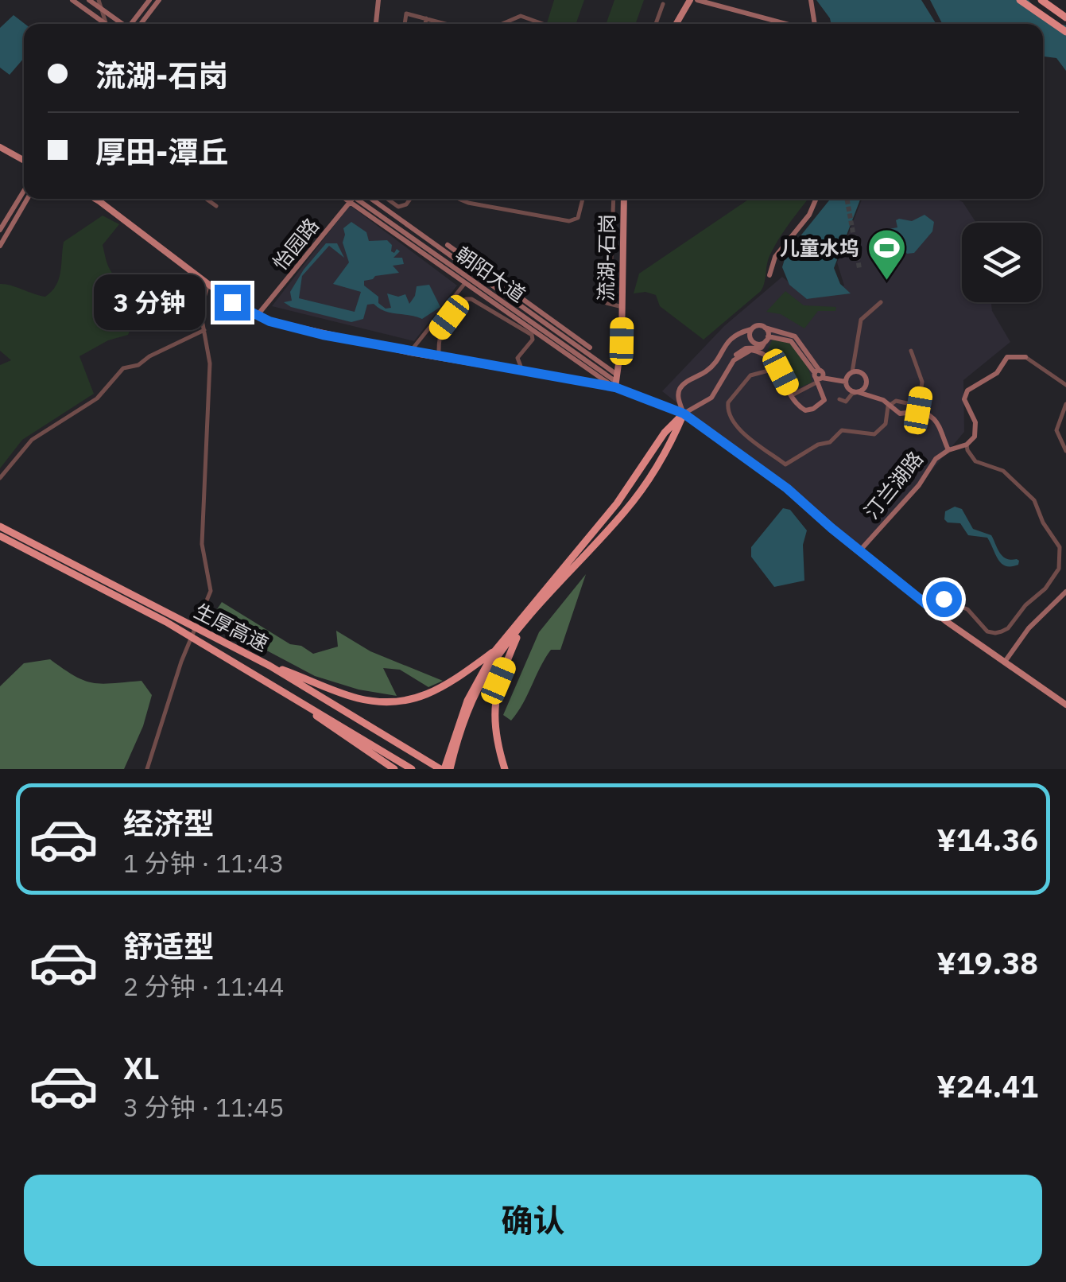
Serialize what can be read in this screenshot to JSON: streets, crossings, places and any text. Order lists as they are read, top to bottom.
{
  "streets": {
    "highway": ["生厚高速"],
    "main road": ["流湖-石岗"],
    "street": ["怡园路", "朝阳大道", "汀兰湖路"]
  },
  "crossings": [
    ["流湖-石岗", "朝阳大道"]
  ],
  "places": {
    "sports": ["儿童水坞"]
  },
  "page": {
    "banner": ["流湖-石岗", "厚田-潭丘"],
    "bubble": "3 分钟",
    "list": [
      {
        "name": "经济型",
        "note": "1 分钟 · 11:43",
        "value": "¥14.36"
      },
      {
        "name": "舒适型",
        "note": "2 分钟 · 11:44",
        "value": "¥19.38"
      },
      {
        "name": "XL",
        "note": "3 分钟 · 11:45",
        "value": "¥24.41"
      }
    ],
    "buttons": "确认"
  }
}
